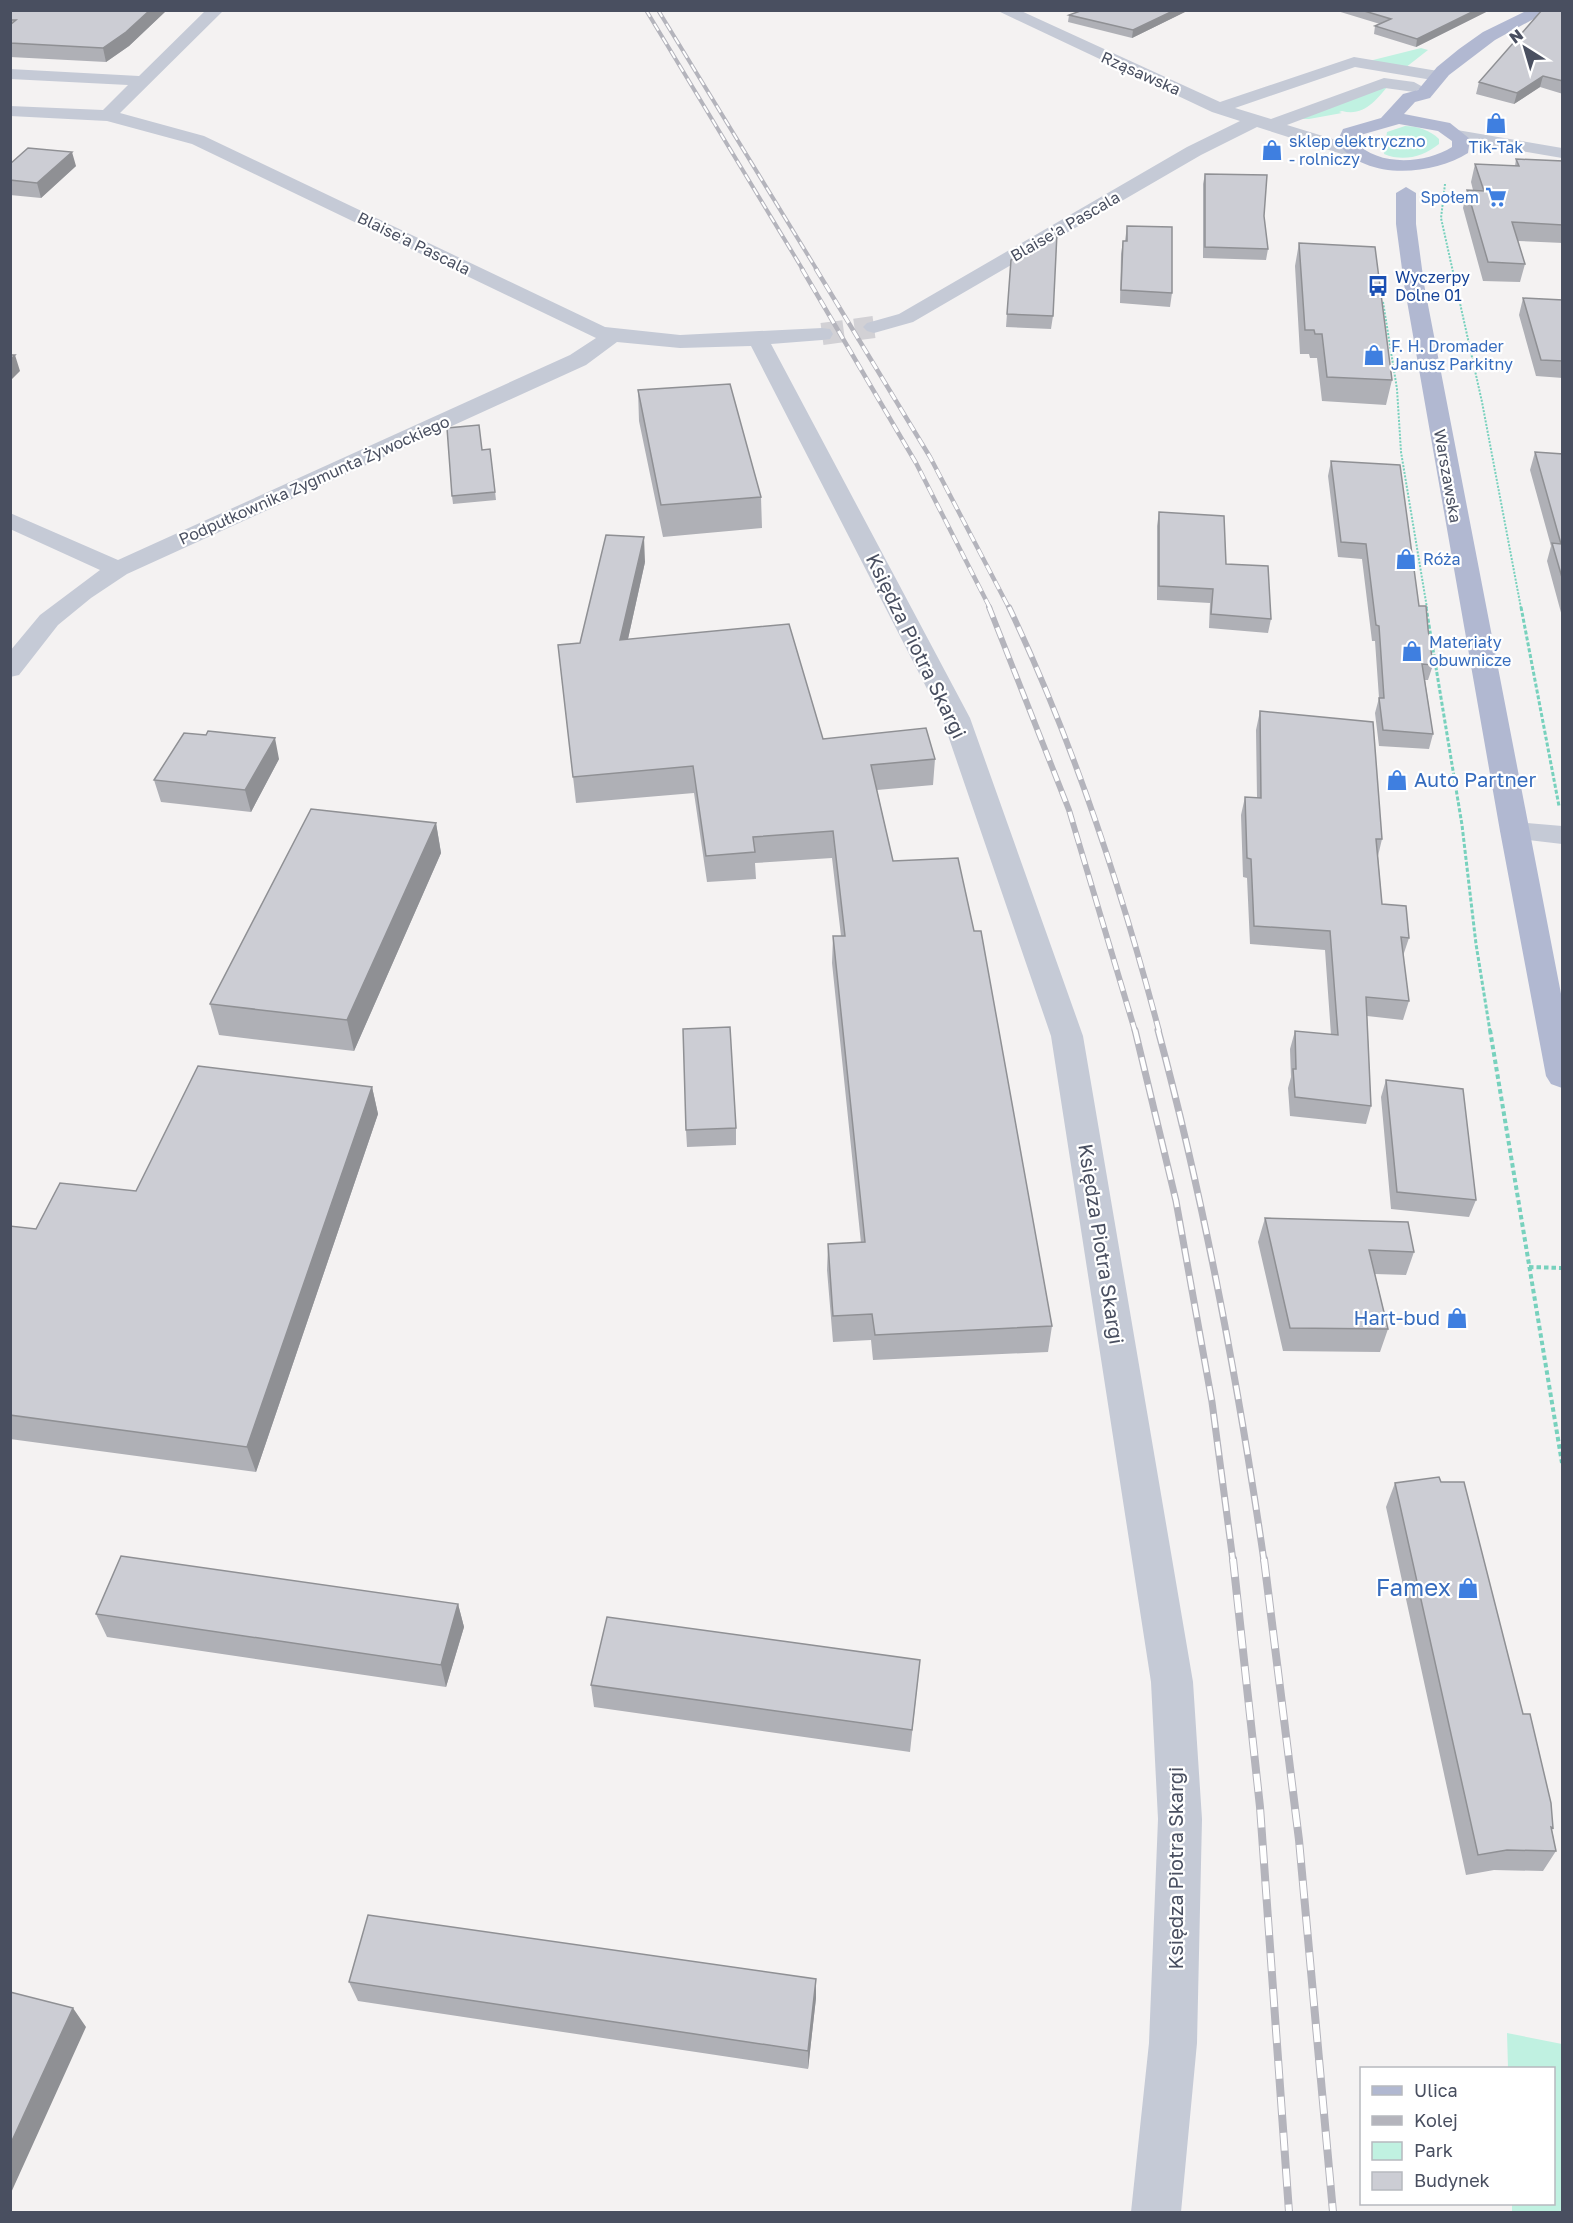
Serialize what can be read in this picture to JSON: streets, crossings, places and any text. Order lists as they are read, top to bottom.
{
  "streets": {
    "main road": ["Warszawska"],
    "street": [
      "Rząsawska",
      "Blaise'a Pascala",
      "Podpułkownika Zygmunta Żywockiego",
      "Księdza Piotra Skargi"
    ]
  },
  "crossings": [
    ["Rząsawska", "Blaise'a Pascala"],
    ["Blaise'a Pascala", "Podpułkownika Zygmunta Żywockiego"],
    ["Blaise'a Pascala", "Księdza Piotra Skargi"]
  ],
  "places": {
    "shop": [
      "Tik-Tak",
      "sklep elektryczno - rolniczy",
      "F. H. Dromader Janusz Parkitny",
      "Róża",
      "Materiały obuwnicze",
      "Auto Partner",
      "Hart-bud",
      "Famex"
    ],
    "supermarket": ["Społem"],
    "bus stop": ["Wyczerpy Dolne 01"]
  },
  "legend": [
    "Ulica",
    "Kolej",
    "Park",
    "Budynek"
  ],
  "north": "top left"
}
